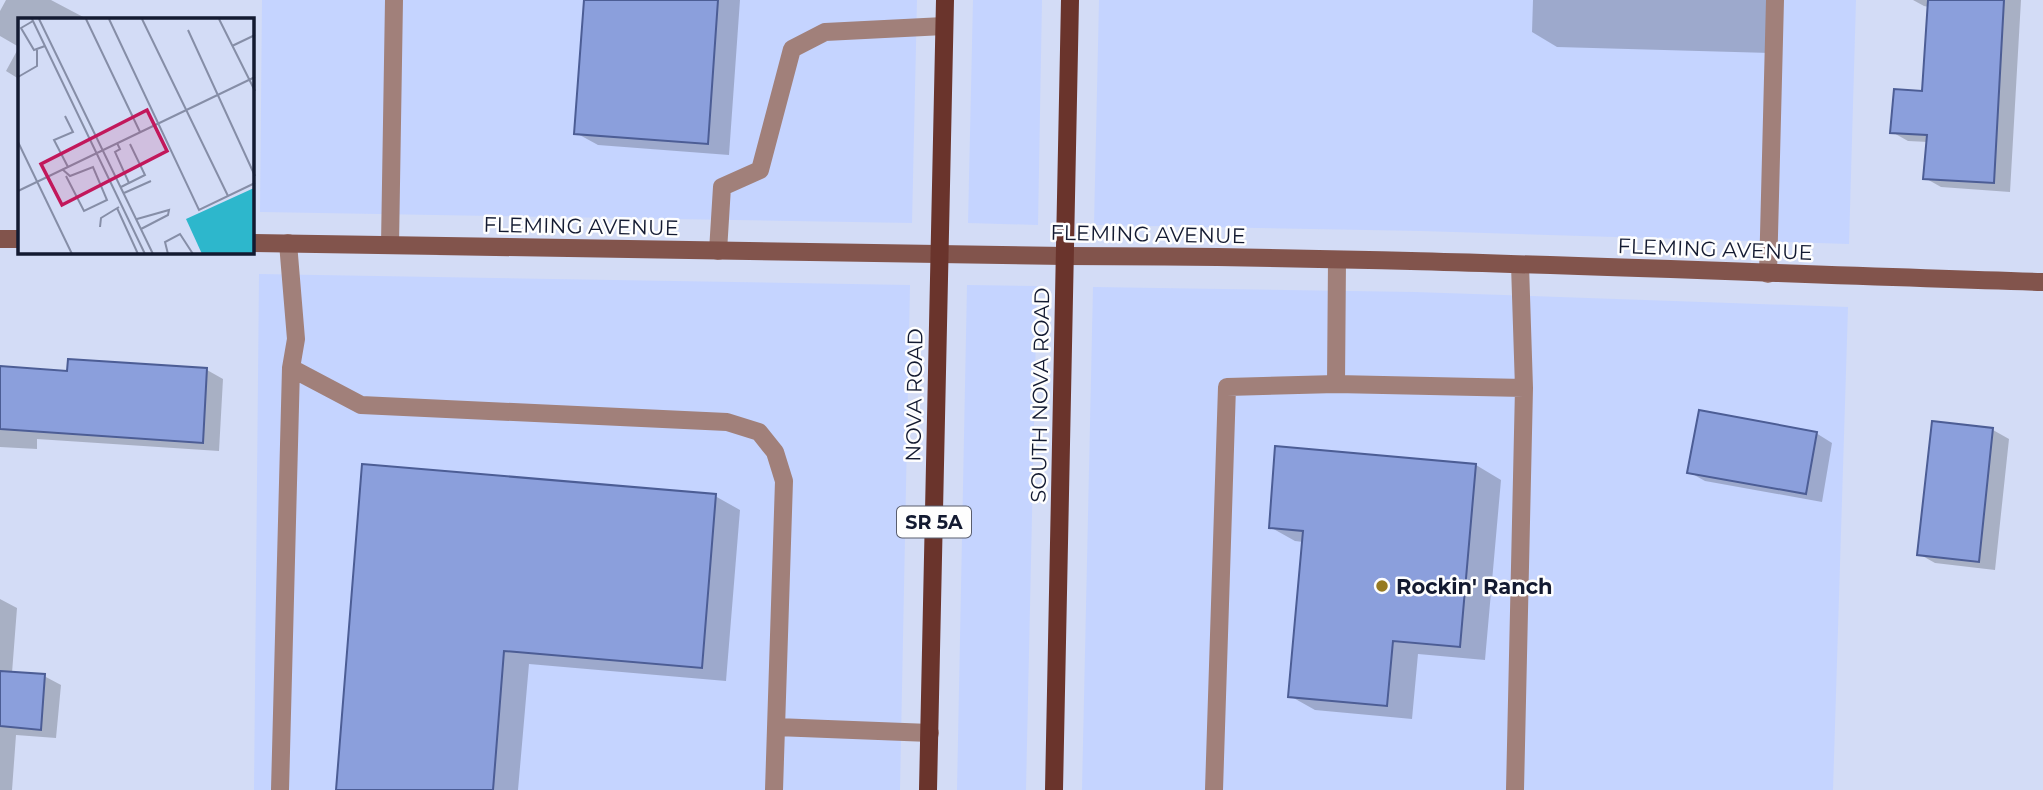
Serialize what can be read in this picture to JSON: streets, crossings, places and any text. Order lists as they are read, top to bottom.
{
  "streets": {
    "main road": ["NOVA ROAD", "SOUTH NOVA ROAD", "SR 5A"],
    "street": ["FLEMING AVENUE"]
  },
  "crossings": [
    ["FLEMING AVENUE", "NOVA ROAD"],
    ["FLEMING AVENUE", "SOUTH NOVA ROAD"]
  ],
  "places": ["Rockin' Ranch"]
}
